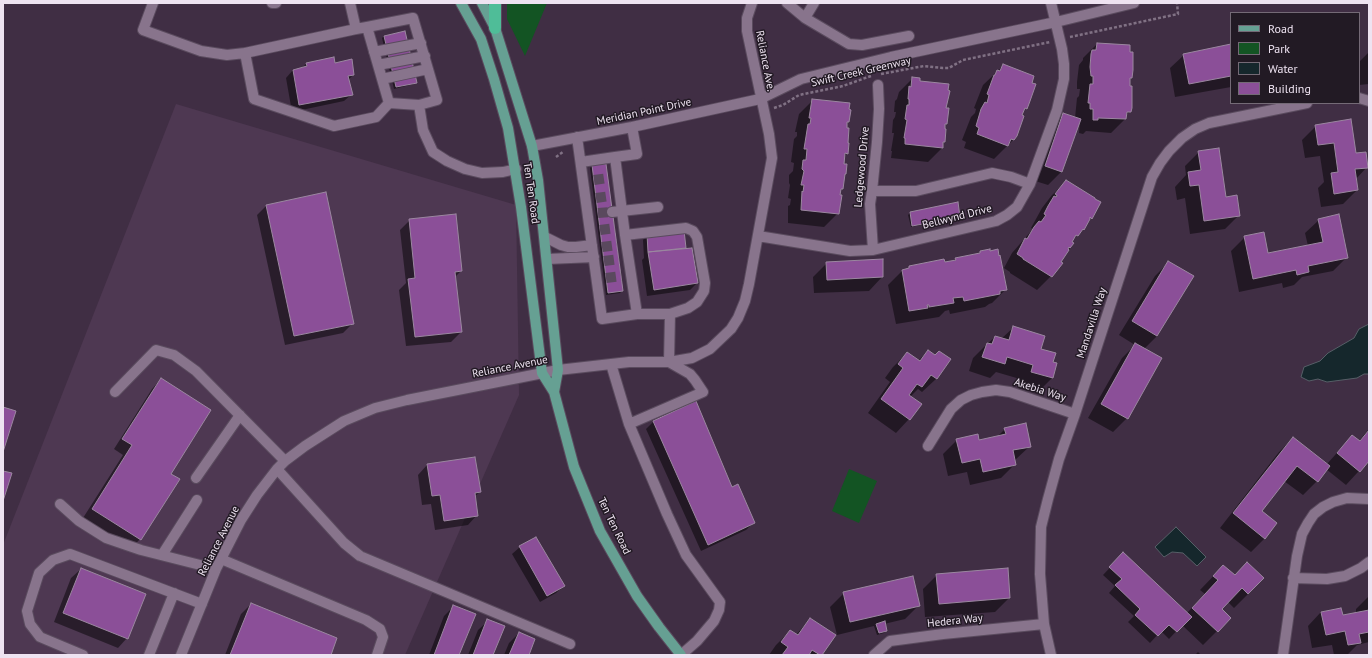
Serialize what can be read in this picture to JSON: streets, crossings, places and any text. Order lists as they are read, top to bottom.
{
  "streets": {
    "main road": ["Ten Ten Road"],
    "street": [
      "Reliance Ave.",
      "Meridian Point Drive",
      "Ledgewood Drive",
      "Bellwynd Drive",
      "Mandavilla Way",
      "Reliance Avenue",
      "Akebia Way",
      "Hedera Way"
    ],
    "path": ["Swift Creek Greenway"]
  },
  "crossings": [
    ["Reliance Ave.", "Meridian Point Drive"],
    ["Reliance Ave.", "Reliance Avenue"],
    ["Meridian Point Drive", "Ten Ten Road"],
    ["Meridian Point Drive", "Bellwynd Drive"],
    ["Meridian Point Drive", "Reliance Avenue"],
    ["Ledgewood Drive", "Bellwynd Drive"],
    ["Ten Ten Road", "Reliance Avenue"],
    ["Bellwynd Drive", "Reliance Avenue"],
    ["Mandavilla Way", "Akebia Way"],
    ["Mandavilla Way", "Hedera Way"]
  ],
  "legend": [
    "Road",
    "Park",
    "Water",
    "Building"
  ]
}
